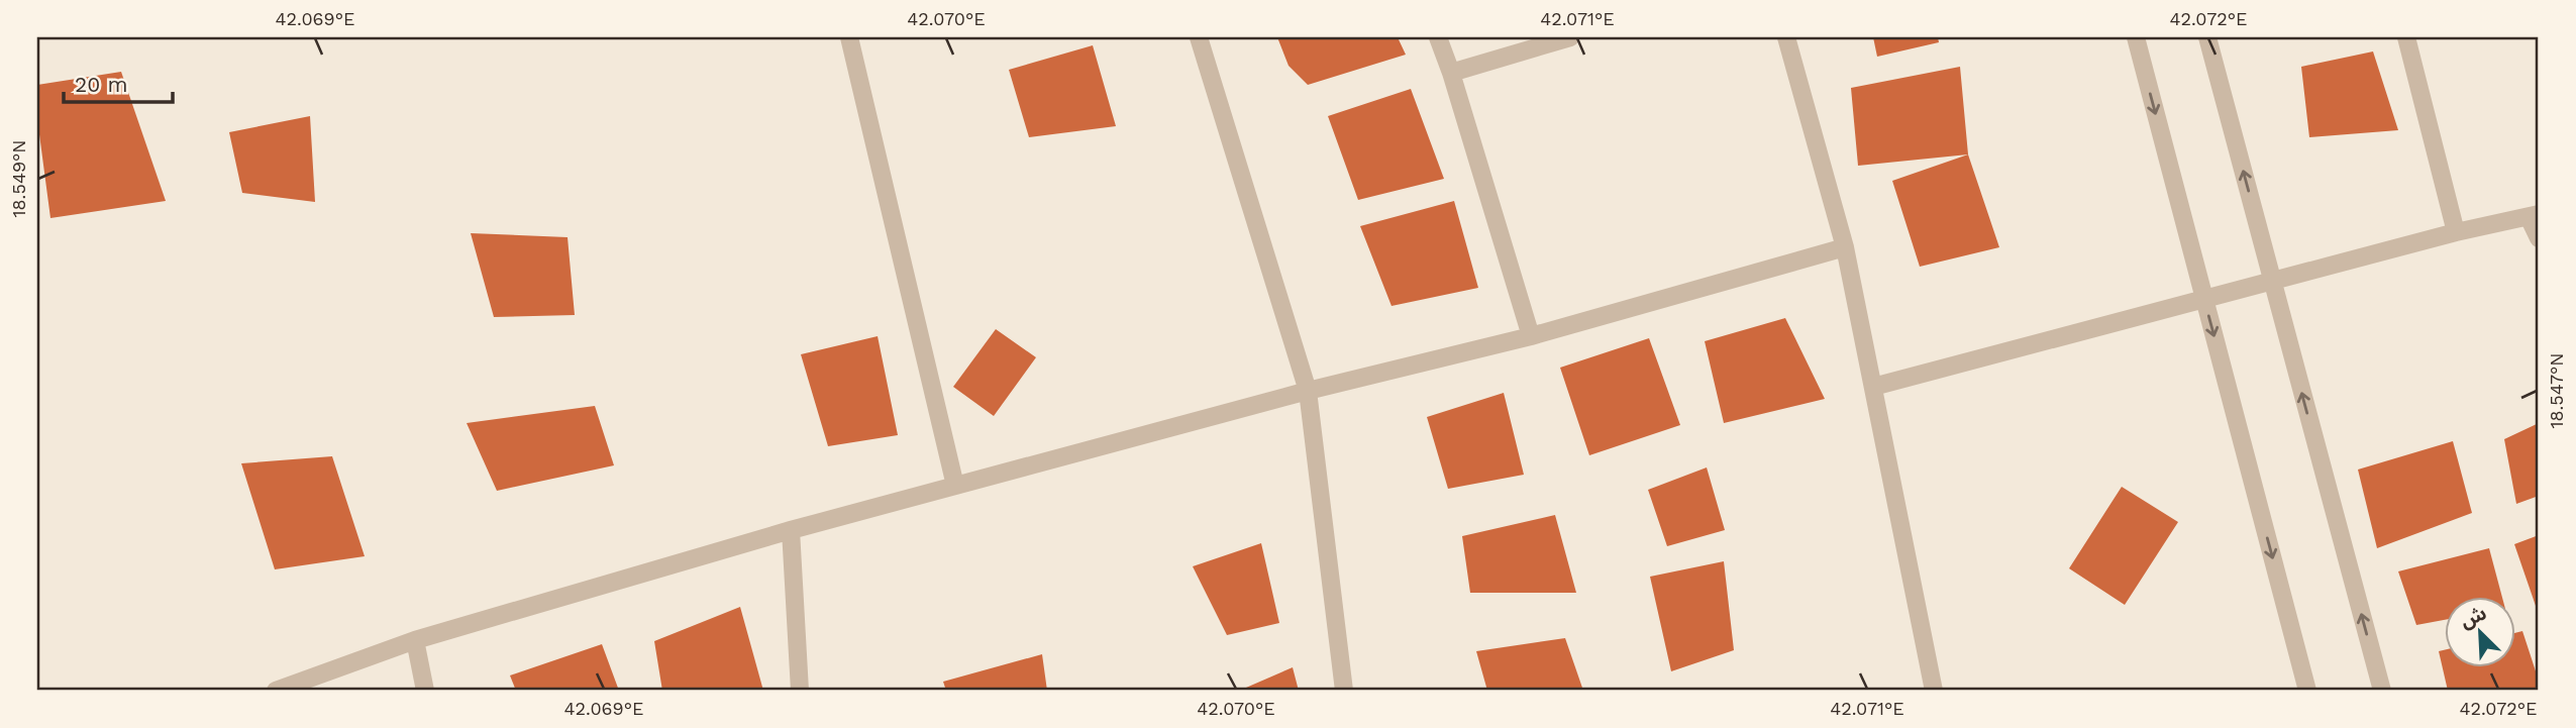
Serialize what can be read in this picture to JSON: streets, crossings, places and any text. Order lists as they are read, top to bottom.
{
  "scale_bar": "20 m",
  "north": "top left",
  "coordinates": [
    "42.069°E",
    "42.070°E",
    "42.071°E",
    "42.072°E",
    "18.549°N",
    "18.547°N"
  ]
}
